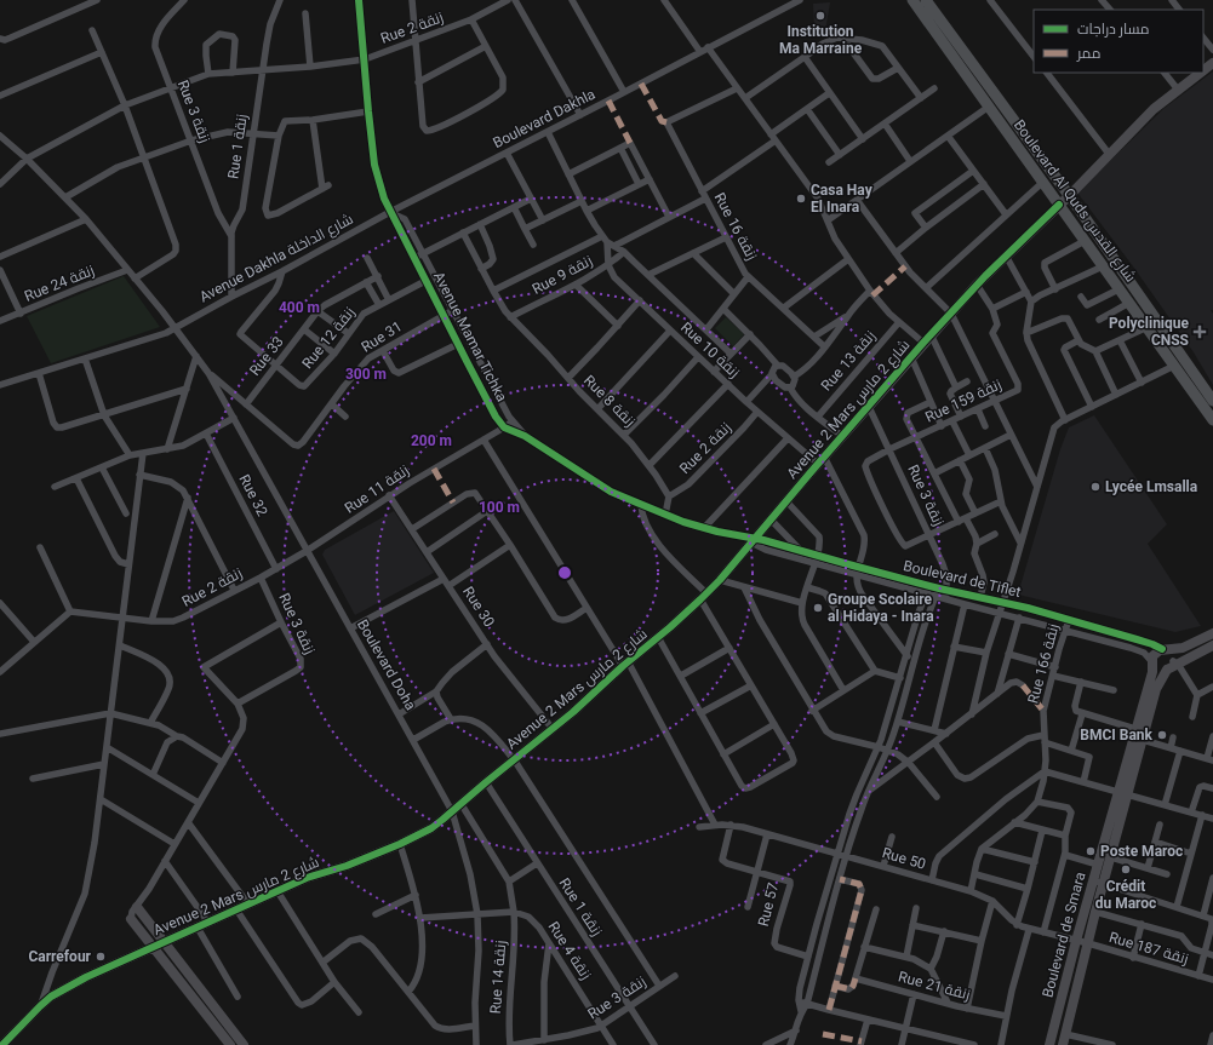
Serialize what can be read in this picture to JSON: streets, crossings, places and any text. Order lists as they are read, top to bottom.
{
  "streets": {
    "main road": ["Boulevard Al Quds شارع القدس"],
    "street": [
      "Rue 2 زنقة",
      "Rue 3 زنقة",
      "Boulevard Dakhla",
      "Rue 1 زنقة",
      "Rue 16 زنقة",
      "Avenue Dakhla شارع الداخلة",
      "Rue 9 زنقة",
      "Rue 24 زنقة",
      "Rue 31",
      "Avenue Mamar Tichka",
      "Rue 12 زنقة",
      "Rue 10 زنقة",
      "Rue 33",
      "Rue 13 زنقة",
      "Rue 8 زنقة",
      "Rue 159 زنقة",
      "Avenue 2 Mars شارع 2 مارس",
      "Rue 11 زنقة",
      "Rue 32",
      "Boulevard de Tiflet",
      "Rue 30",
      "Rue 166 زنقة",
      "Boulevard Doha",
      "Rue 50",
      "Rue 57",
      "Boulevard de Smara",
      "Rue 187 زنقة",
      "Rue 4 زنقة",
      "Rue 14 زنقة",
      "Rue 21 زنقة"
    ]
  },
  "crossings": [
    ["Rue 2 زنقة", "Rue 3 زنقة"],
    ["Rue 2 زنقة", "Rue 1 زنقة"],
    ["Rue 2 زنقة", "Avenue Mamar Tichka"],
    ["Rue 2 زنقة", "Rue 10 زنقة"],
    ["Rue 2 زنقة", "Rue 8 زنقة"],
    ["Rue 2 زنقة", "Rue 11 زنقة"],
    ["Rue 2 زنقة", "Rue 32"],
    ["Rue 2 زنقة", "Boulevard Doha"],
    ["Rue 3 زنقة", "Rue 1 زنقة"],
    ["Rue 3 زنقة", "Rue 159 زنقة"],
    ["Rue 3 زنقة", "Avenue 2 Mars شارع 2 مارس"],
    ["Rue 3 زنقة", "Boulevard de Tiflet"],
    ["Rue 3 زنقة", "Rue 4 زنقة"],
    ["Rue 3 زنقة", "Rue 14 زنقة"],
    ["Boulevard Dakhla", "Avenue Dakhla شارع الداخلة"],
    ["Boulevard Dakhla", "Avenue Mamar Tichka"],
    ["Rue 1 زنقة", "Avenue Dakhla شارع الداخلة"],
    ["Rue 1 زنقة", "Avenue 2 Mars شارع 2 مارس"],
    ["Boulevard Al Quds شارع القدس", "Avenue 2 Mars شارع 2 مارس"],
    ["Avenue Dakhla شارع الداخلة", "Avenue Mamar Tichka"],
    ["Avenue Dakhla شارع الداخلة", "Boulevard Doha"],
    ["Rue 9 زنقة", "Rue 10 زنقة"],
    ["Rue 9 زنقة", "Rue 8 زنقة"],
    ["Rue 24 زنقة", "Boulevard Doha"],
    ["Rue 31", "Avenue Mamar Tichka"],
    ["Rue 31", "Rue 33"],
    ["Avenue Mamar Tichka", "Rue 12 زنقة"],
    ["Avenue Mamar Tichka", "Avenue 2 Mars شارع 2 مارس"],
    ["Avenue Mamar Tichka", "Rue 11 زنقة"],
    ["Avenue Mamar Tichka", "Boulevard de Tiflet"],
    ["Rue 12 زنقة", "Rue 33"],
    ["Rue 10 زنقة", "Avenue 2 Mars شارع 2 مارس"],
    ["Rue 159 زنقة", "Avenue 2 Mars شارع 2 مارس"],
    ["Avenue 2 Mars شارع 2 مارس", "Boulevard de Tiflet"],
    ["Avenue 2 Mars شارع 2 مارس", "Rue 30"],
    ["Avenue 2 Mars شارع 2 مارس", "Boulevard Doha"],
    ["Rue 11 زنقة", "Rue 30"],
    ["Rue 11 زنقة", "Boulevard Doha"],
    ["Boulevard de Tiflet", "Rue 166 زنقة"],
    ["Boulevard de Tiflet", "Boulevard de Smara"],
    ["Rue 50", "Rue 57"],
    ["Rue 50", "Boulevard de Smara"],
    ["Rue 50", "Rue 187 زنقة"],
    ["Boulevard de Smara", "Rue 187 زنقة"],
    ["Rue 4 زنقة", "Rue 14 زنقة"]
  ],
  "places": {
    "other": [
      "Institution Ma Marraine",
      "Casa Hay El Inara",
      "Lycée Lmsalla",
      "Groupe Scolaire al Hidaya - Inara",
      "BMCI Bank",
      "Poste Maroc",
      "Crédit du Maroc",
      "Carrefour"
    ],
    "health": ["Polyclinique CNSS"]
  },
  "legend": ["مسار دراجات", "ممر"],
  "rings": [
    "400 m",
    "300 m",
    "200 m",
    "100 m"
  ]
}
